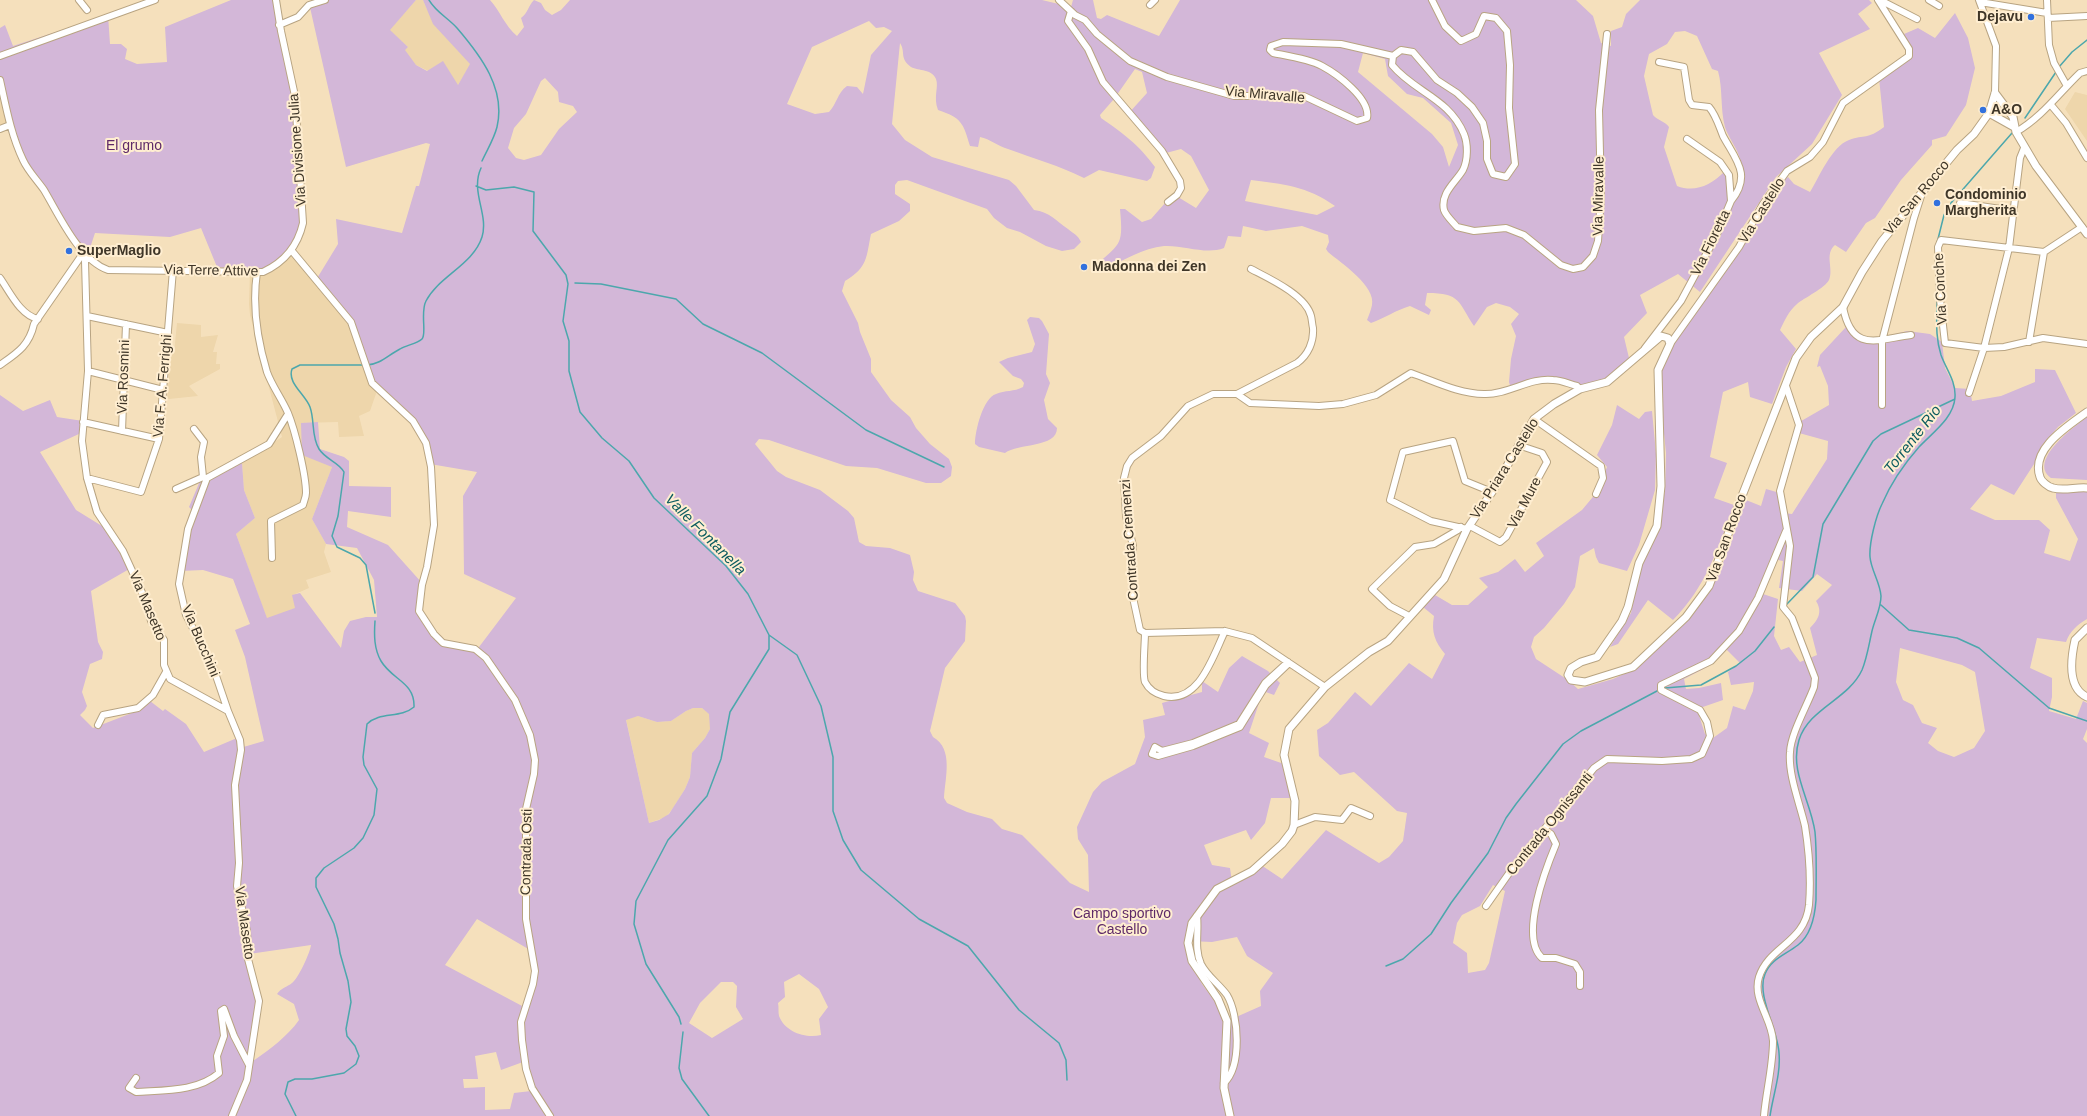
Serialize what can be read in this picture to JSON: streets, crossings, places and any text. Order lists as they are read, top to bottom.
{
  "streets": {
    "street": [
      "Via Miravalle",
      "Via Divisione Julia",
      "Via San Rocco",
      "Via Castello",
      "Via Fioretta",
      "Via Terre Attive",
      "Via Conche",
      "Via Rosmini",
      "Via F. A. Ferrighi",
      "Via Priara Castello",
      "Via Mure",
      "Contrada Cremenzi",
      "Via Masetto",
      "Via Bucchini",
      "Contrada Ognissanti",
      "Contrada Osti"
    ]
  },
  "crossings": [
    ["Via Divisione Julia", "Via Terre Attive"],
    ["Via Divisione Julia", "Contrada Osti"],
    ["Via San Rocco", "Via Castello"],
    ["Via San Rocco", "Via Priara Castello"],
    ["Via Castello", "Via Priara Castello"],
    ["Via Fioretta", "Via Priara Castello"],
    ["Via Terre Attive", "Via F. A. Ferrighi"],
    ["Via Terre Attive", "Via Masetto"],
    ["Via Terre Attive", "Contrada Osti"],
    ["Via F. A. Ferrighi", "Via Masetto"],
    ["Via Priara Castello", "Via Mure"],
    ["Via Masetto", "Via Bucchini"]
  ],
  "water": ["Torrente Rio", "Valle Fontanella"],
  "parks": ["El grumo", "Campo sportivo Castello"],
  "places": [
    "Dejavu",
    "A&O",
    "Condominio Margherita",
    "SuperMaglio",
    "Madonna dei Zen"
  ]
}
